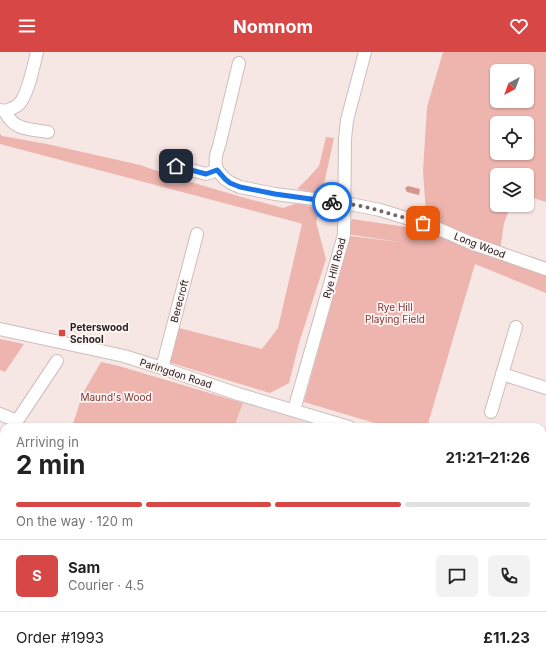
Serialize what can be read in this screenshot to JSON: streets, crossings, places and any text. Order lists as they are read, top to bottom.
{
  "streets": {
    "street": [
      "Long Wood",
      "Rye Hill Road",
      "Berecroft",
      "Paringdon Road"
    ]
  },
  "crossings": [
    ["Long Wood", "Rye Hill Road"],
    ["Rye Hill Road", "Paringdon Road"],
    ["Berecroft", "Paringdon Road"]
  ],
  "parks": ["Rye Hill Playing Field", "Maund's Wood"],
  "places": {
    "transit": ["Peterswood School"]
  },
  "north": "bottom left",
  "page": {
    "header": "Nomnom",
    "heading": ["2 min", "Arriving in", "21:21–21:26"],
    "panel": [
      "Sam",
      "Courier · 4.5",
      "Order #1993",
      "£11.23"
    ],
    "bar": "On the way · 120 m",
    "round": "S"
  }
}
